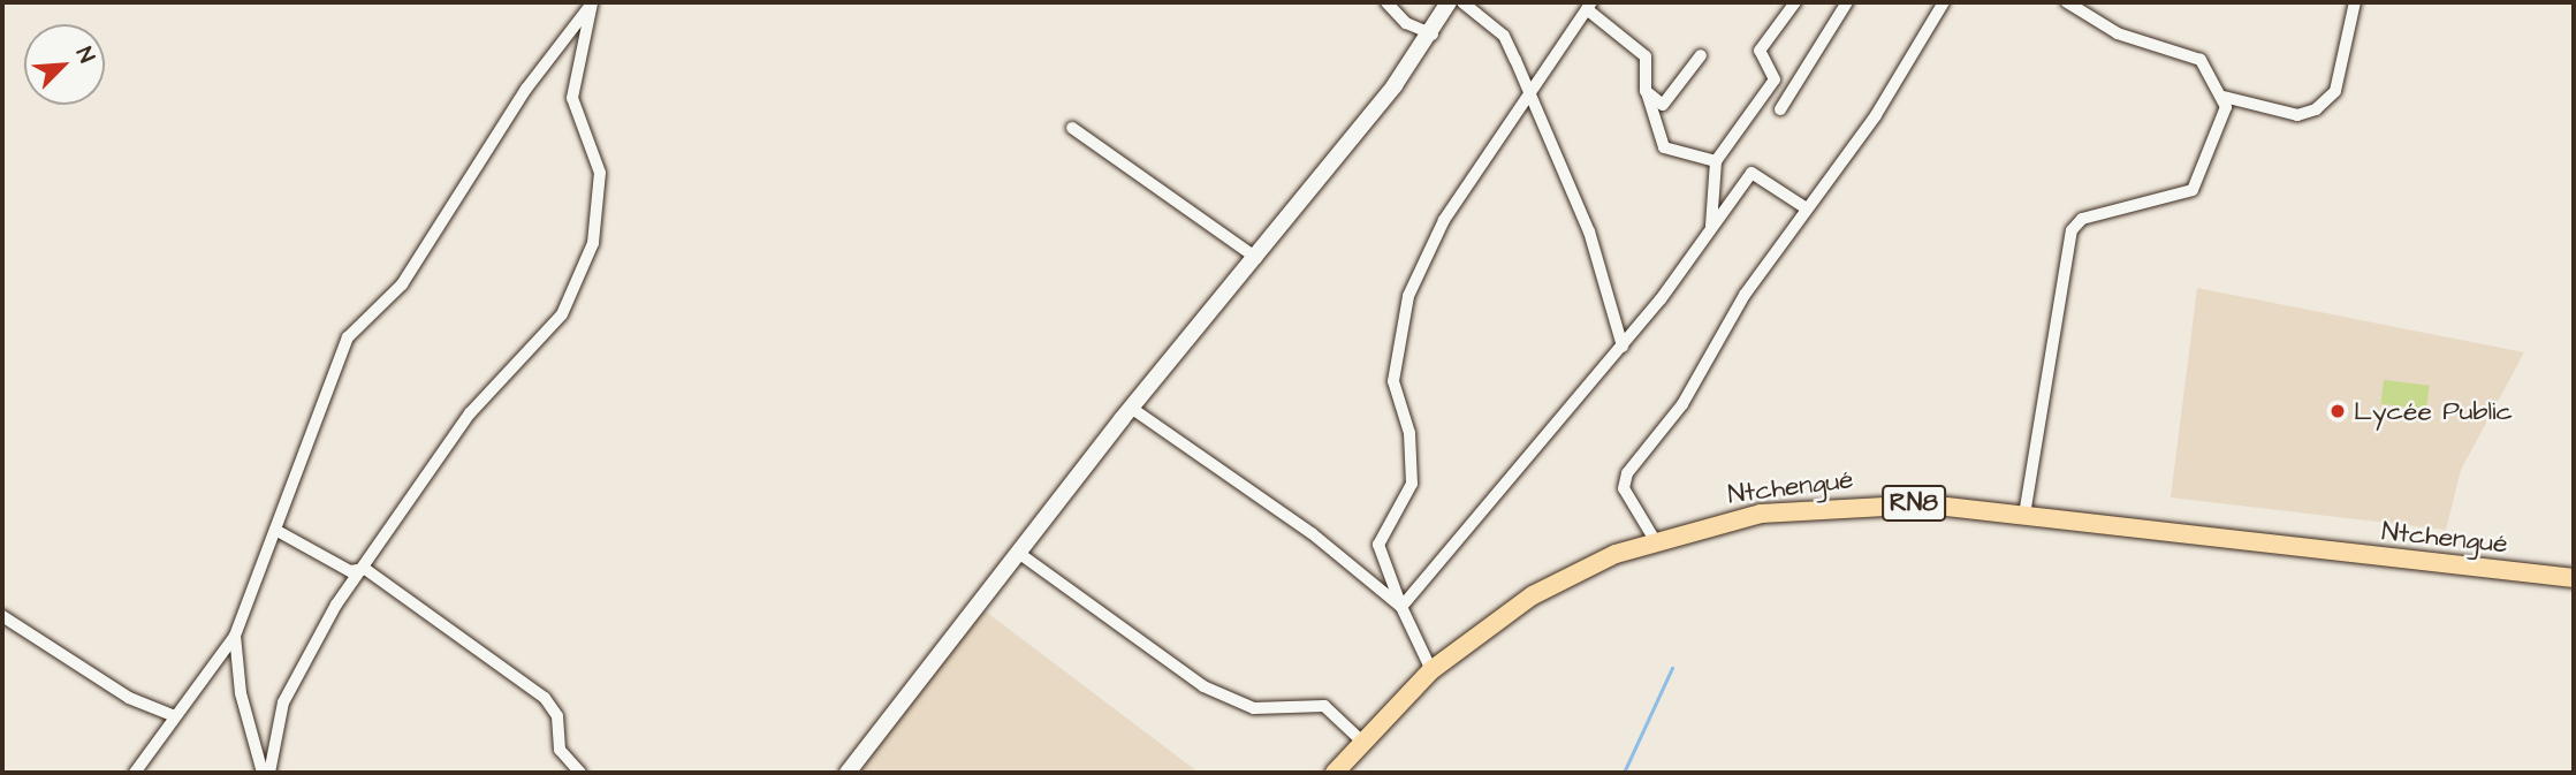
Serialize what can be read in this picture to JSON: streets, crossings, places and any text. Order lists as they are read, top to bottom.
{
  "streets": {
    "main road": ["Ntchengué", "RN8"]
  },
  "places": ["Lycée Public"],
  "north": "top right"
}
